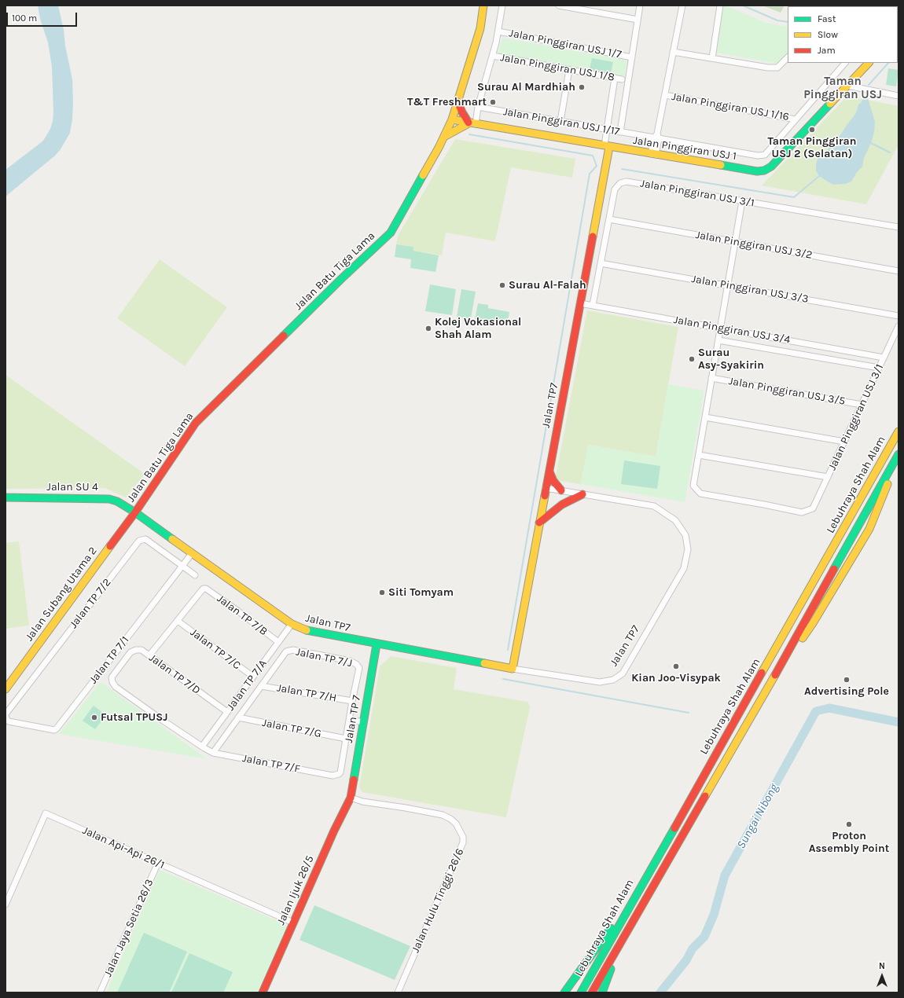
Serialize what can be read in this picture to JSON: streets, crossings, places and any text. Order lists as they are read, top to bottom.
{
  "streets": {
    "main road": [
      "Jalan Pinggiran USJ 1",
      "Jalan Batu Tiga Lama",
      "Jalan TP7",
      "Lebuhraya Shah Alam",
      "Jalan SU 4",
      "Jalan Subang Utama 2",
      "Jalan TP 7",
      "Jalan Ijuk 26/5"
    ],
    "street": [
      "Jalan Pinggiran USJ 1/7",
      "Jalan Pinggiran USJ 1/8",
      "Jalan Pinggiran USJ 1/16",
      "Jalan Pinggiran USJ 1/17",
      "Jalan Pinggiran USJ 3/1",
      "Jalan Pinggiran USJ 3/2",
      "Jalan Pinggiran USJ 3/3",
      "Jalan Pinggiran USJ 3/4",
      "Jalan Pinggiran USJ 3/5",
      "Jalan TP 7/2",
      "Jalan TP 7/B",
      "Jalan TP 7/C",
      "Jalan TP 7/J",
      "Jalan TP 7/1",
      "Jalan TP 7/D",
      "Jalan TP 7/A",
      "Jalan TP 7/H",
      "Jalan TP 7/G",
      "Jalan TP 7/F",
      "Jalan Api-Api 26/1",
      "Jalan Hulu Tinggi 26/6",
      "Jalan Jaya Setia 26/3"
    ]
  },
  "crossings": [
    ["Jalan Pinggiran USJ 1/16", "Jalan Pinggiran USJ 1/17"],
    ["Jalan Pinggiran USJ 1", "Jalan Batu Tiga Lama"],
    ["Jalan Pinggiran USJ 1", "Jalan TP7"],
    ["Jalan Pinggiran USJ 3/1", "Jalan Pinggiran USJ 3/2"],
    ["Jalan Pinggiran USJ 3/1", "Jalan Pinggiran USJ 3/3"],
    ["Jalan Pinggiran USJ 3/1", "Jalan Pinggiran USJ 3/4"],
    ["Jalan Pinggiran USJ 3/1", "Jalan Pinggiran USJ 3/5"],
    ["Jalan Batu Tiga Lama", "Jalan TP7"],
    ["Jalan Batu Tiga Lama", "Jalan SU 4"],
    ["Jalan Batu Tiga Lama", "Jalan Subang Utama 2"],
    ["Jalan Pinggiran USJ 3/4", "Jalan TP7"],
    ["Jalan TP7", "Jalan SU 4"],
    ["Jalan TP7", "Jalan Subang Utama 2"],
    ["Jalan TP7", "Jalan TP 7/1"],
    ["Jalan TP7", "Jalan TP 7/A"],
    ["Jalan TP7", "Jalan TP 7"],
    ["Jalan SU 4", "Jalan Subang Utama 2"],
    ["Jalan TP 7/2", "Jalan TP 7/1"],
    ["Jalan TP 7/B", "Jalan TP 7/C"],
    ["Jalan TP 7/B", "Jalan TP 7/A"],
    ["Jalan TP 7/C", "Jalan TP 7/A"],
    ["Jalan TP 7/J", "Jalan TP 7/H"],
    ["Jalan TP 7/D", "Jalan TP 7/A"],
    ["Jalan TP 7/D", "Jalan TP 7/F"],
    ["Jalan TP 7/A", "Jalan TP 7/F"],
    ["Jalan TP 7", "Jalan Ijuk 26/5"],
    ["Jalan TP 7", "Jalan Hulu Tinggi 26/6"],
    ["Jalan TP 7/G", "Jalan TP 7/F"],
    ["Jalan Api-Api 26/1", "Jalan Ijuk 26/5"],
    ["Jalan Api-Api 26/1", "Jalan Jaya Setia 26/3"],
    ["Jalan Ijuk 26/5", "Jalan Hulu Tinggi 26/6"]
  ],
  "districts": ["Taman Pinggiran USJ"],
  "water": ["Sungai Nibong"],
  "places": [
    "Surau Al Mardhiah",
    "T&T Freshmart",
    "Taman Pinggiran USJ 2 (Selatan)",
    "Surau Al-Falah",
    "Kolej Vokasional Shah Alam",
    "Surau Asy-Syakirin",
    "Siti Tomyam",
    "Kian Joo-Visypak",
    "Advertising Pole",
    "Futsal TPUSJ",
    "Proton Assembly Point"
  ],
  "legend": ["Fast", "Slow", "Jam"],
  "scale_bar": "100 m",
  "north": "top"
}
